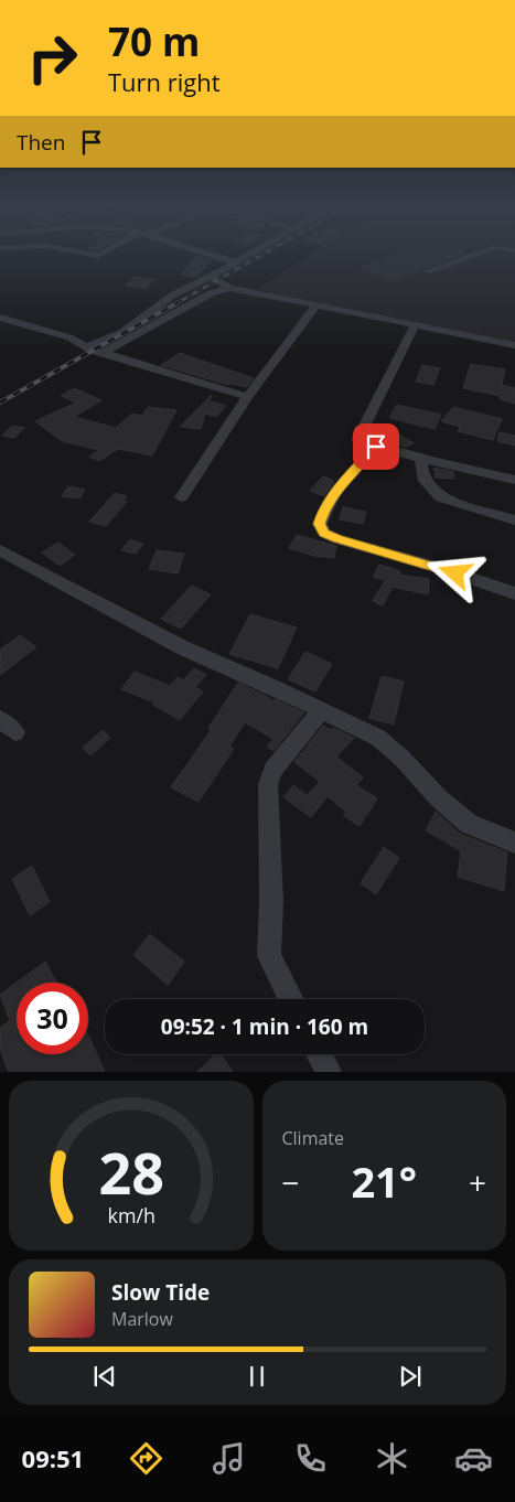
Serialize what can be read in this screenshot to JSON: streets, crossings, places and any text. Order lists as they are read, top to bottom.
{
  "page": {
    "turn": ["70 m", "Turn right"],
    "then": "Then",
    "limit": "30",
    "trip": "09:52 · 1 min · 160 m",
    "tile": "Climate",
    "heat": ["−", "21°", "+"],
    "song": ["Slow Tide", "Marlow"],
    "tabs": "09:51",
    "gauge": ["28", "km/h"]
  }
}
